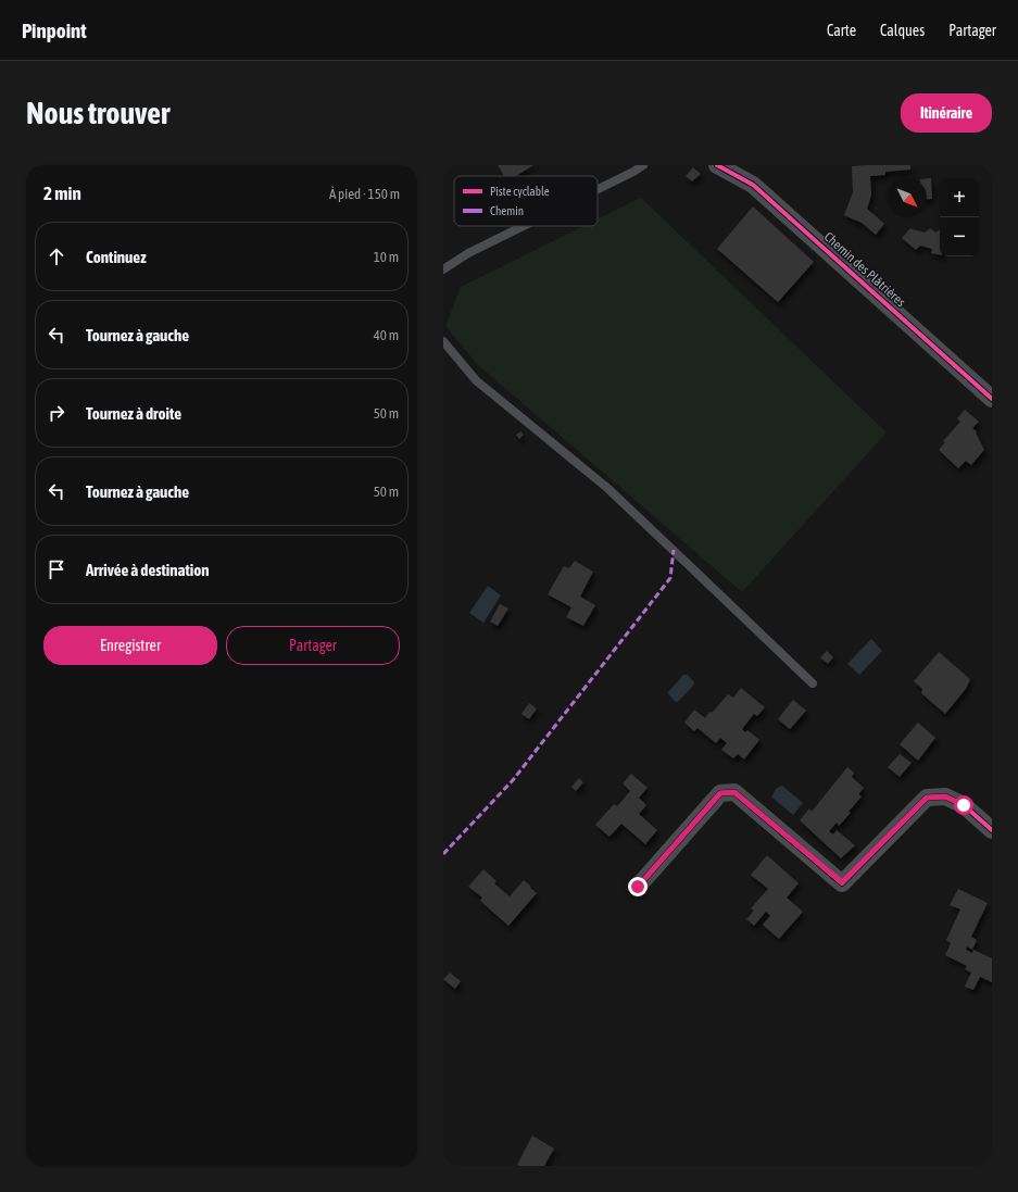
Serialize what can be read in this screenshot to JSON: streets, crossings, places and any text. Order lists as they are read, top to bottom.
{
  "streets": {
    "street": ["Chemin des Plâtrières"]
  },
  "legend": ["Piste cyclable", "Chemin"],
  "north": "bottom right",
  "page": {
    "header": "Pinpoint",
    "nav": ["Carte", "Calques", "Partager"],
    "buttons": [
      "Itinéraire",
      ["Enregistrer", "Partager"]
    ],
    "title": "Nous trouver",
    "heading": ["2 min", "À pied · 150 m"],
    "map_buttons": ["+", "−"],
    "list": [
      ["Continuez", "10 m"],
      ["Tournez à gauche", "40 m"],
      ["Tournez à droite", "50 m"],
      ["Tournez à gauche", "50 m"],
      "Arrivée à destination"
    ]
  }
}
